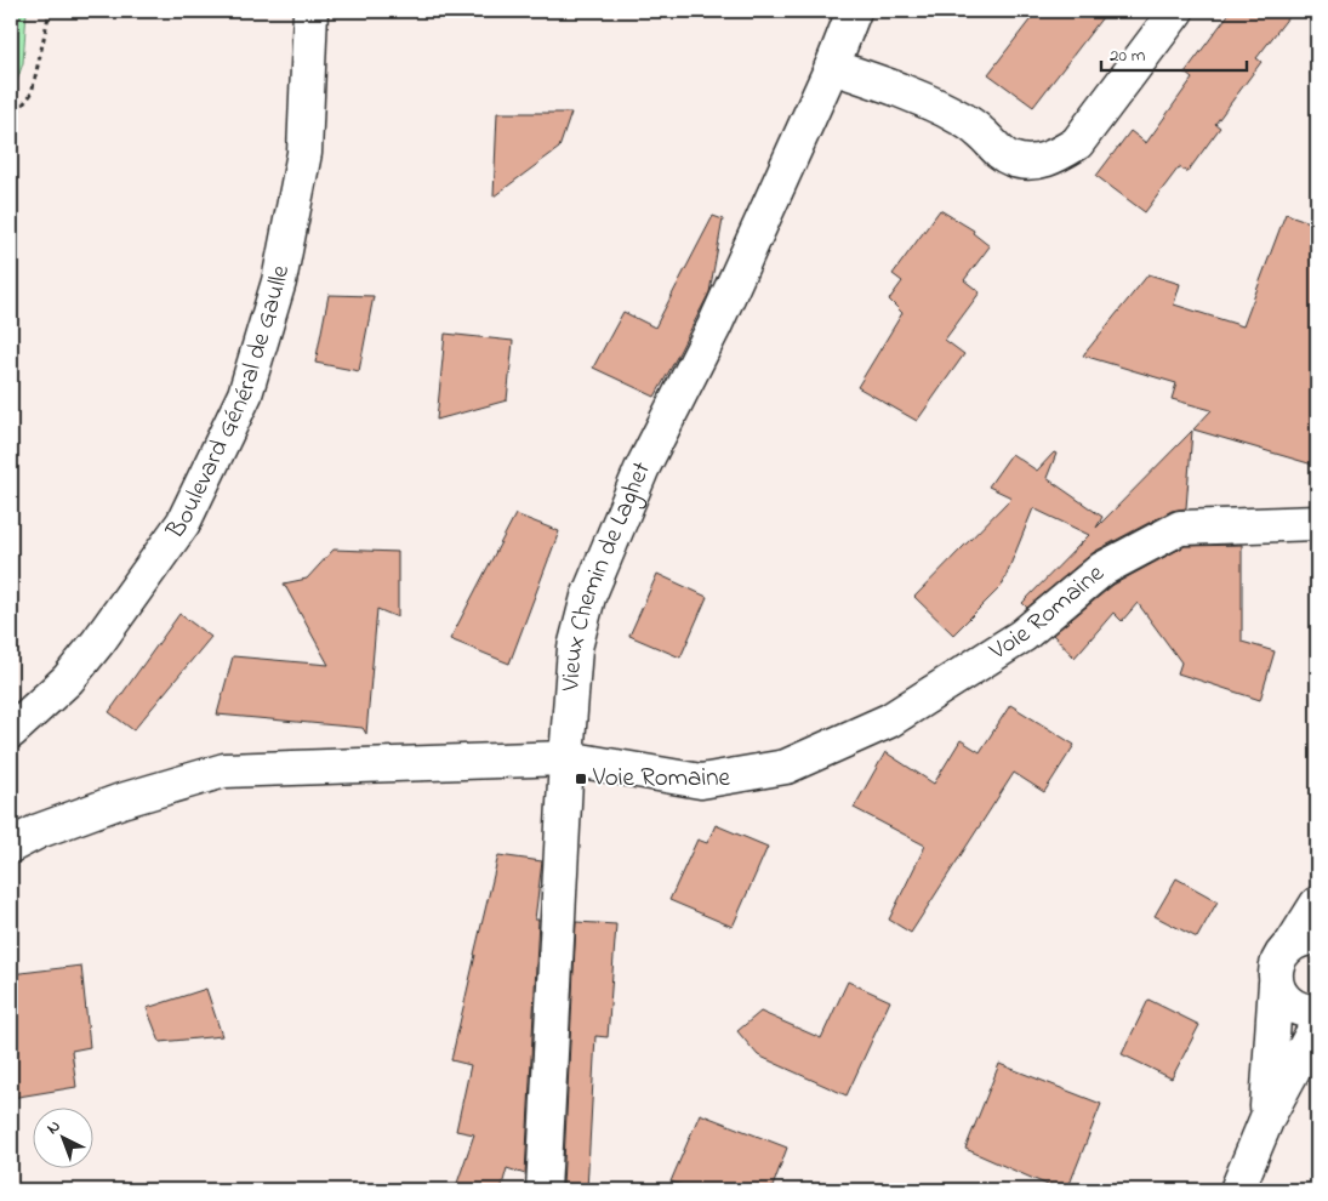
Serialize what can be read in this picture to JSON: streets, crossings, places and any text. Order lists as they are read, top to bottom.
{
  "streets": {
    "street": ["Boulevard Général de Gaulle", "Vieux Chemin de Laghet", "Voie Romaine"]
  },
  "crossings": [
    ["Vieux Chemin de Laghet", "Voie Romaine"]
  ],
  "places": {
    "transit": ["Voie Romaine"]
  },
  "scale_bar": "20 m",
  "north": "top left"
}
